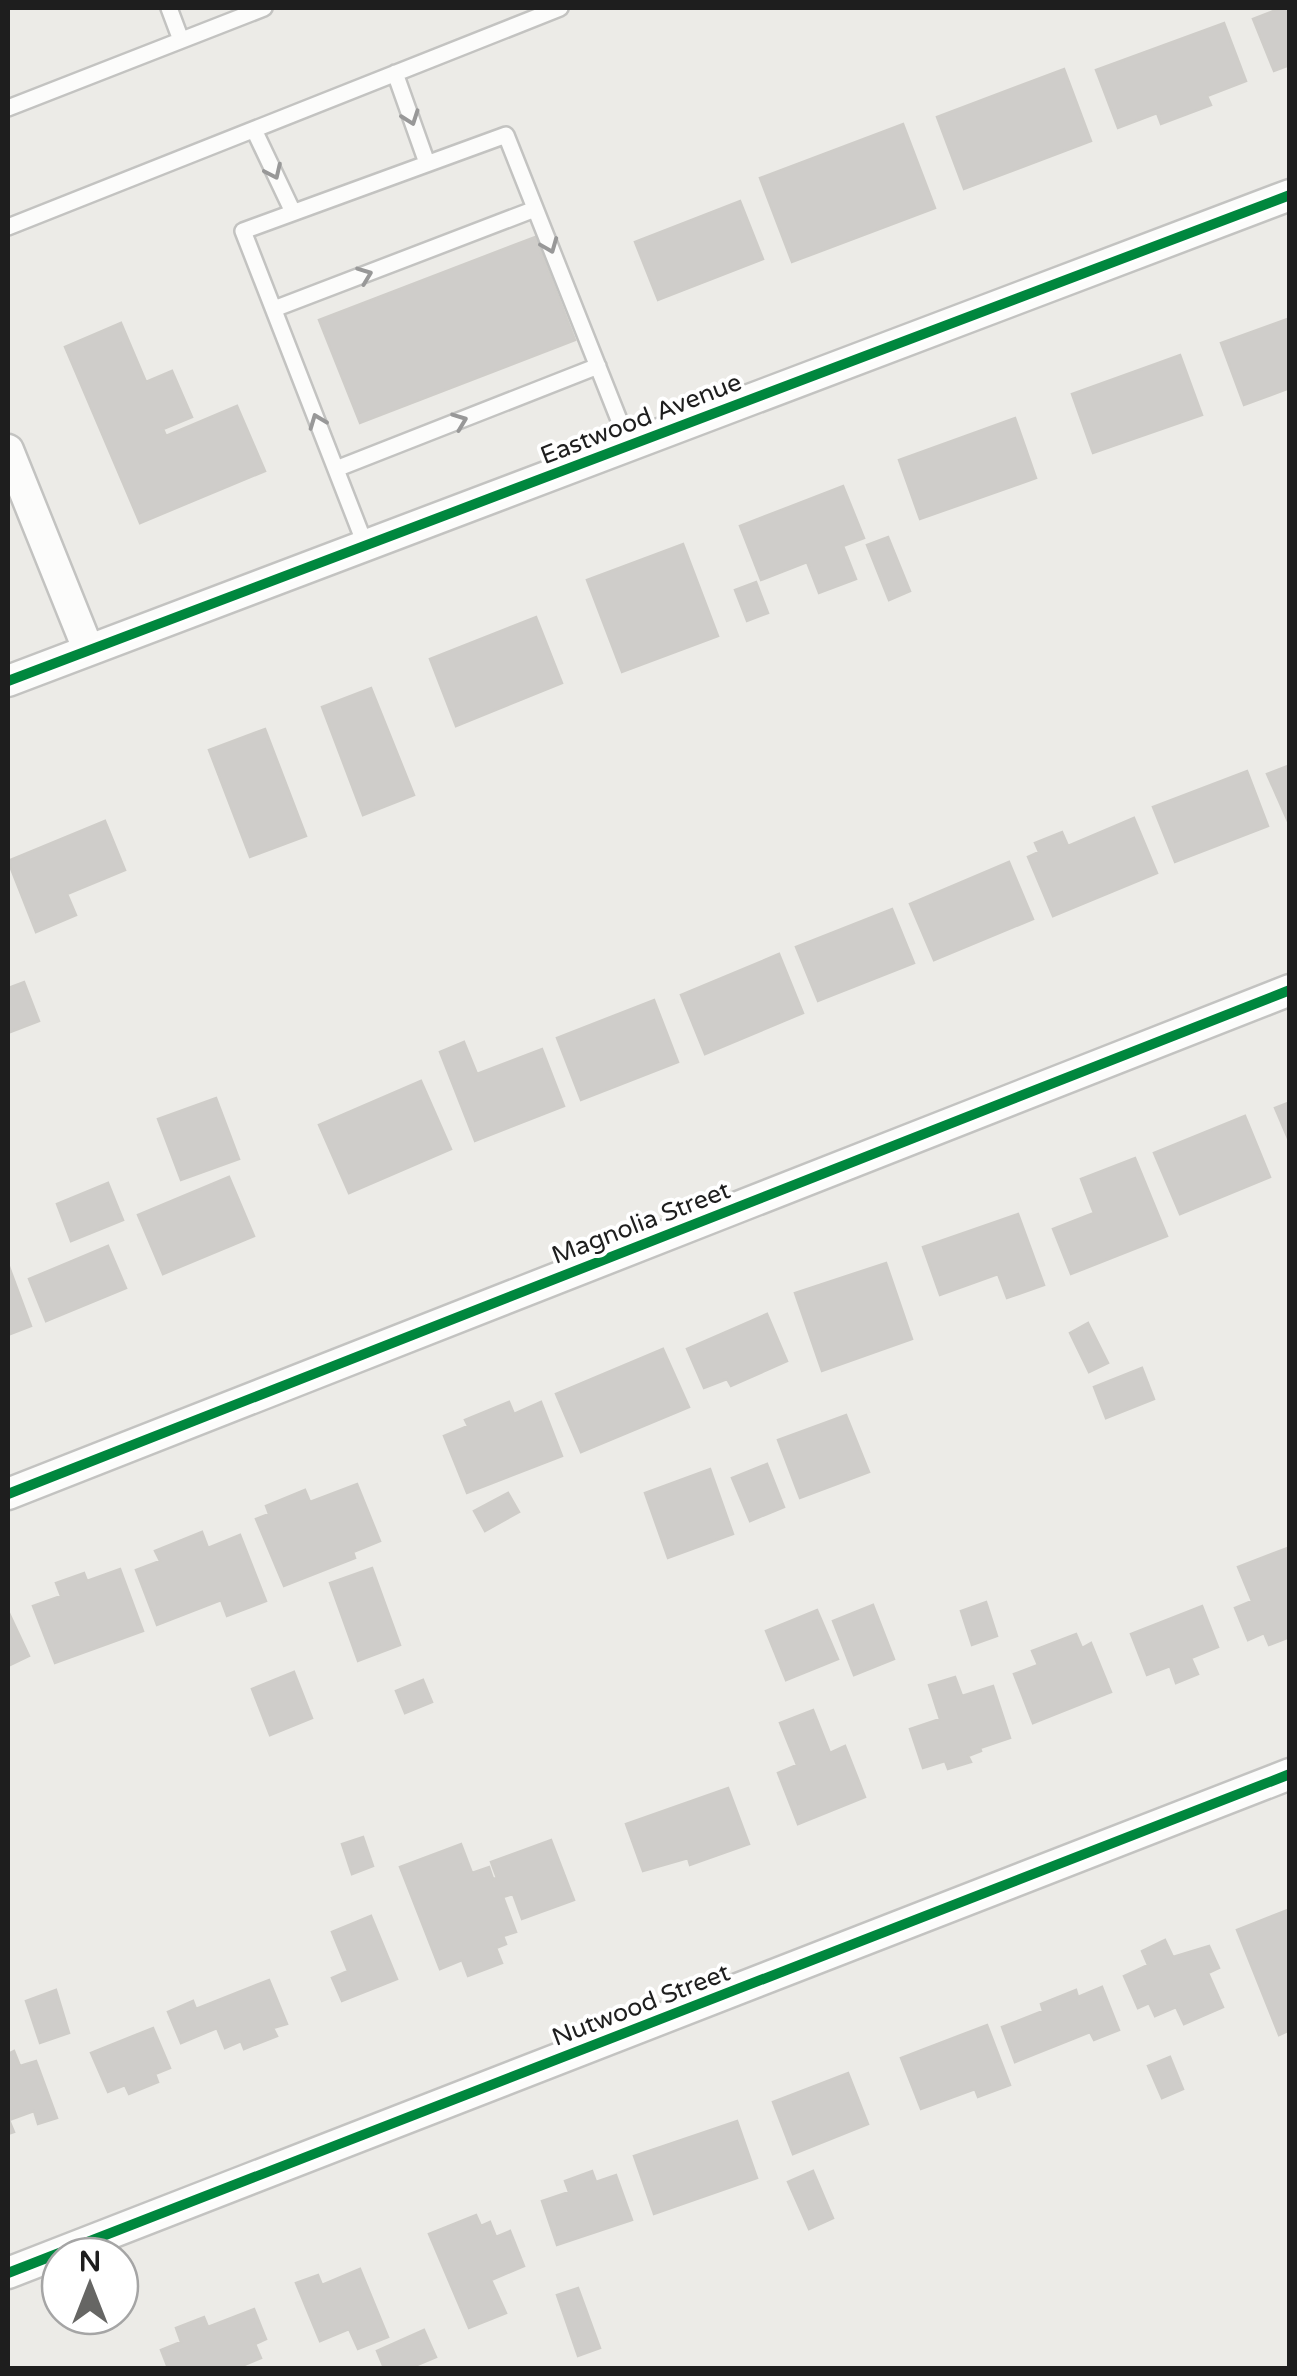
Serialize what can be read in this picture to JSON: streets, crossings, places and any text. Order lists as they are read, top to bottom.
{
  "streets": {
    "street": ["Eastwood Avenue", "Magnolia Street", "Nutwood Street"]
  },
  "north": "top"
}
